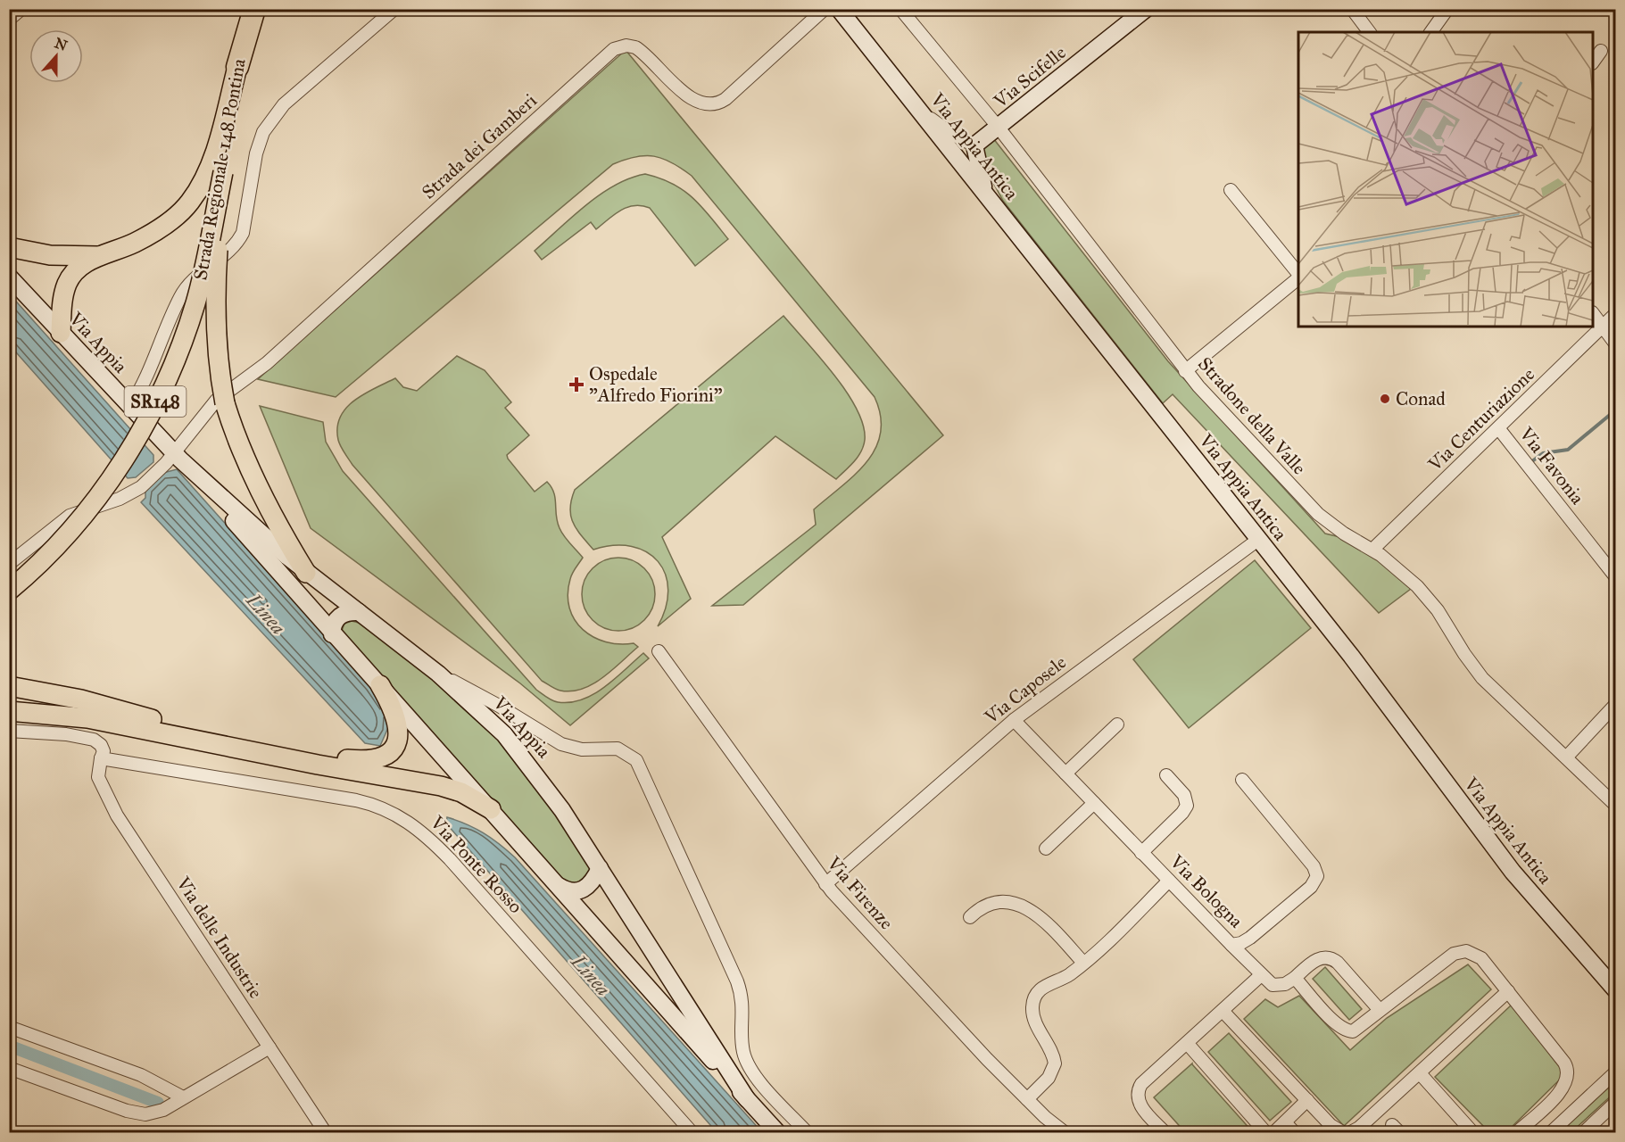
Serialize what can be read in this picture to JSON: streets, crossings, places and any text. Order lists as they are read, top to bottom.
{
  "streets": {
    "main road": [
      "Via Scifelle",
      "Via Appia Antica",
      "Strada Regionale 148 Pontina",
      "Via Appia",
      "SR148"
    ],
    "street": [
      "Strada dei Gamberi",
      "Stradone della Valle",
      "Via Centuriazione",
      "Via Favonia",
      "Via Caposele",
      "Via Ponte Rosso",
      "Via Bologna",
      "Via Firenze",
      "Via delle Industrie"
    ]
  },
  "crossings": [
    ["Via Scifelle", "Stradone della Valle"],
    ["Strada dei Gamberi", "Via Appia"],
    ["Via Appia Antica", "Via Caposele"],
    ["Strada Regionale 148 Pontina", "SR148"],
    ["Via Appia", "SR148"],
    ["Stradone della Valle", "Via Centuriazione"],
    ["Via Centuriazione", "Via Favonia"],
    ["Via Caposele", "Via Bologna"],
    ["Via Caposele", "Via Firenze"],
    ["Via Ponte Rosso", "Via delle Industrie"]
  ],
  "water": ["Linea"],
  "places": {
    "health": ["Ospedale \"Alfredo Fiorini\""],
    "other": ["Conad"]
  },
  "north": "top"
}
